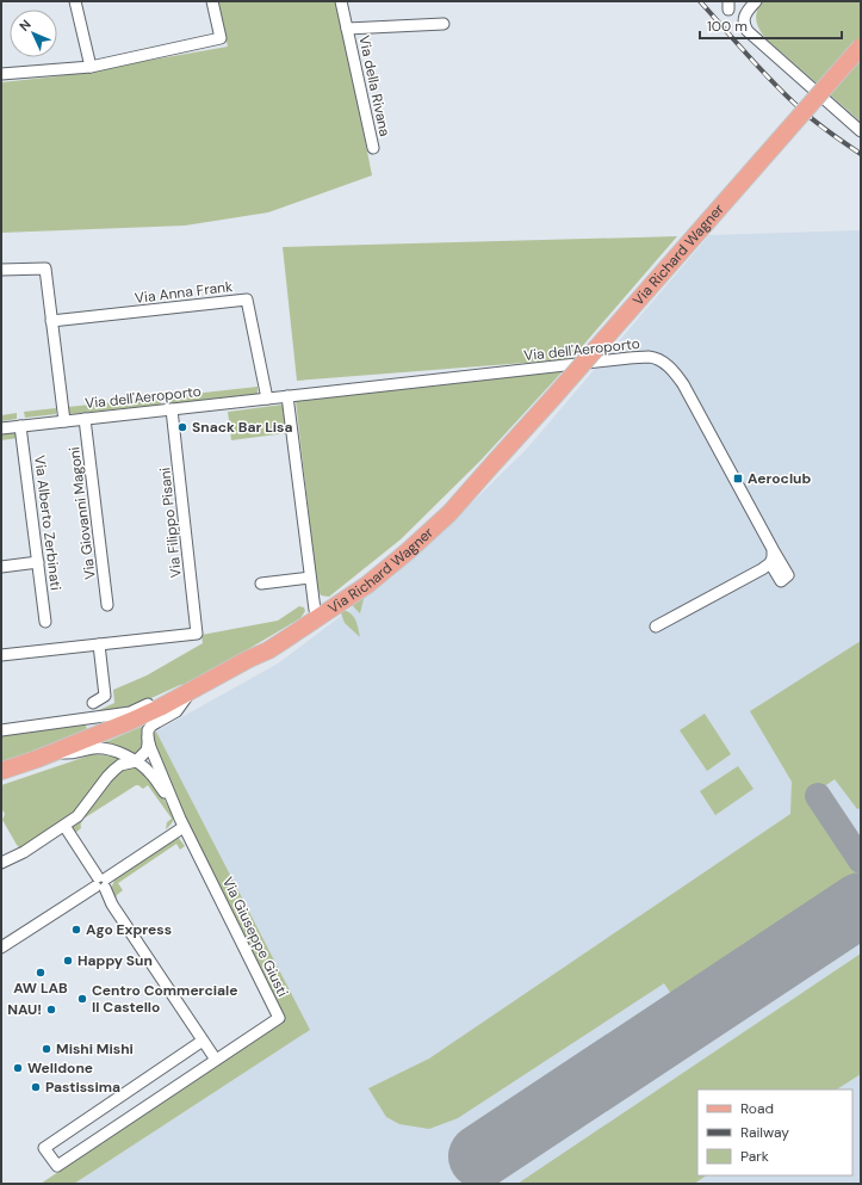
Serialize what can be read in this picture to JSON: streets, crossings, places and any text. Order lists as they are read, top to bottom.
{
  "streets": {
    "main road": ["Via Richard Wagner"],
    "street": [
      "Via della Rivana",
      "Via Anna Frank",
      "Via dell'Aeroporto",
      "Via Giovanni Magoni",
      "Via Alberto Zerbinati",
      "Via Filippo Pisani",
      "Via Giuseppe Giusti"
    ]
  },
  "crossings": [
    ["Via Richard Wagner", "Via Giuseppe Giusti"],
    ["Via Anna Frank", "Via dell'Aeroporto"],
    ["Via dell'Aeroporto", "Via Giovanni Magoni"],
    ["Via dell'Aeroporto", "Via Alberto Zerbinati"],
    ["Via dell'Aeroporto", "Via Filippo Pisani"]
  ],
  "places": {
    "other": [
      "Snack Bar Lisa",
      "Ago Express",
      "Happy Sun",
      "AW LAB",
      "Centro Commerciale Il Castello",
      "NAU!",
      "Mishi Mishi",
      "Welldone",
      "Pastissima"
    ],
    "transit": ["Aeroclub"]
  },
  "legend": ["Road", "Railway", "Park"],
  "scale_bar": "100 m",
  "north": "top left"
}
